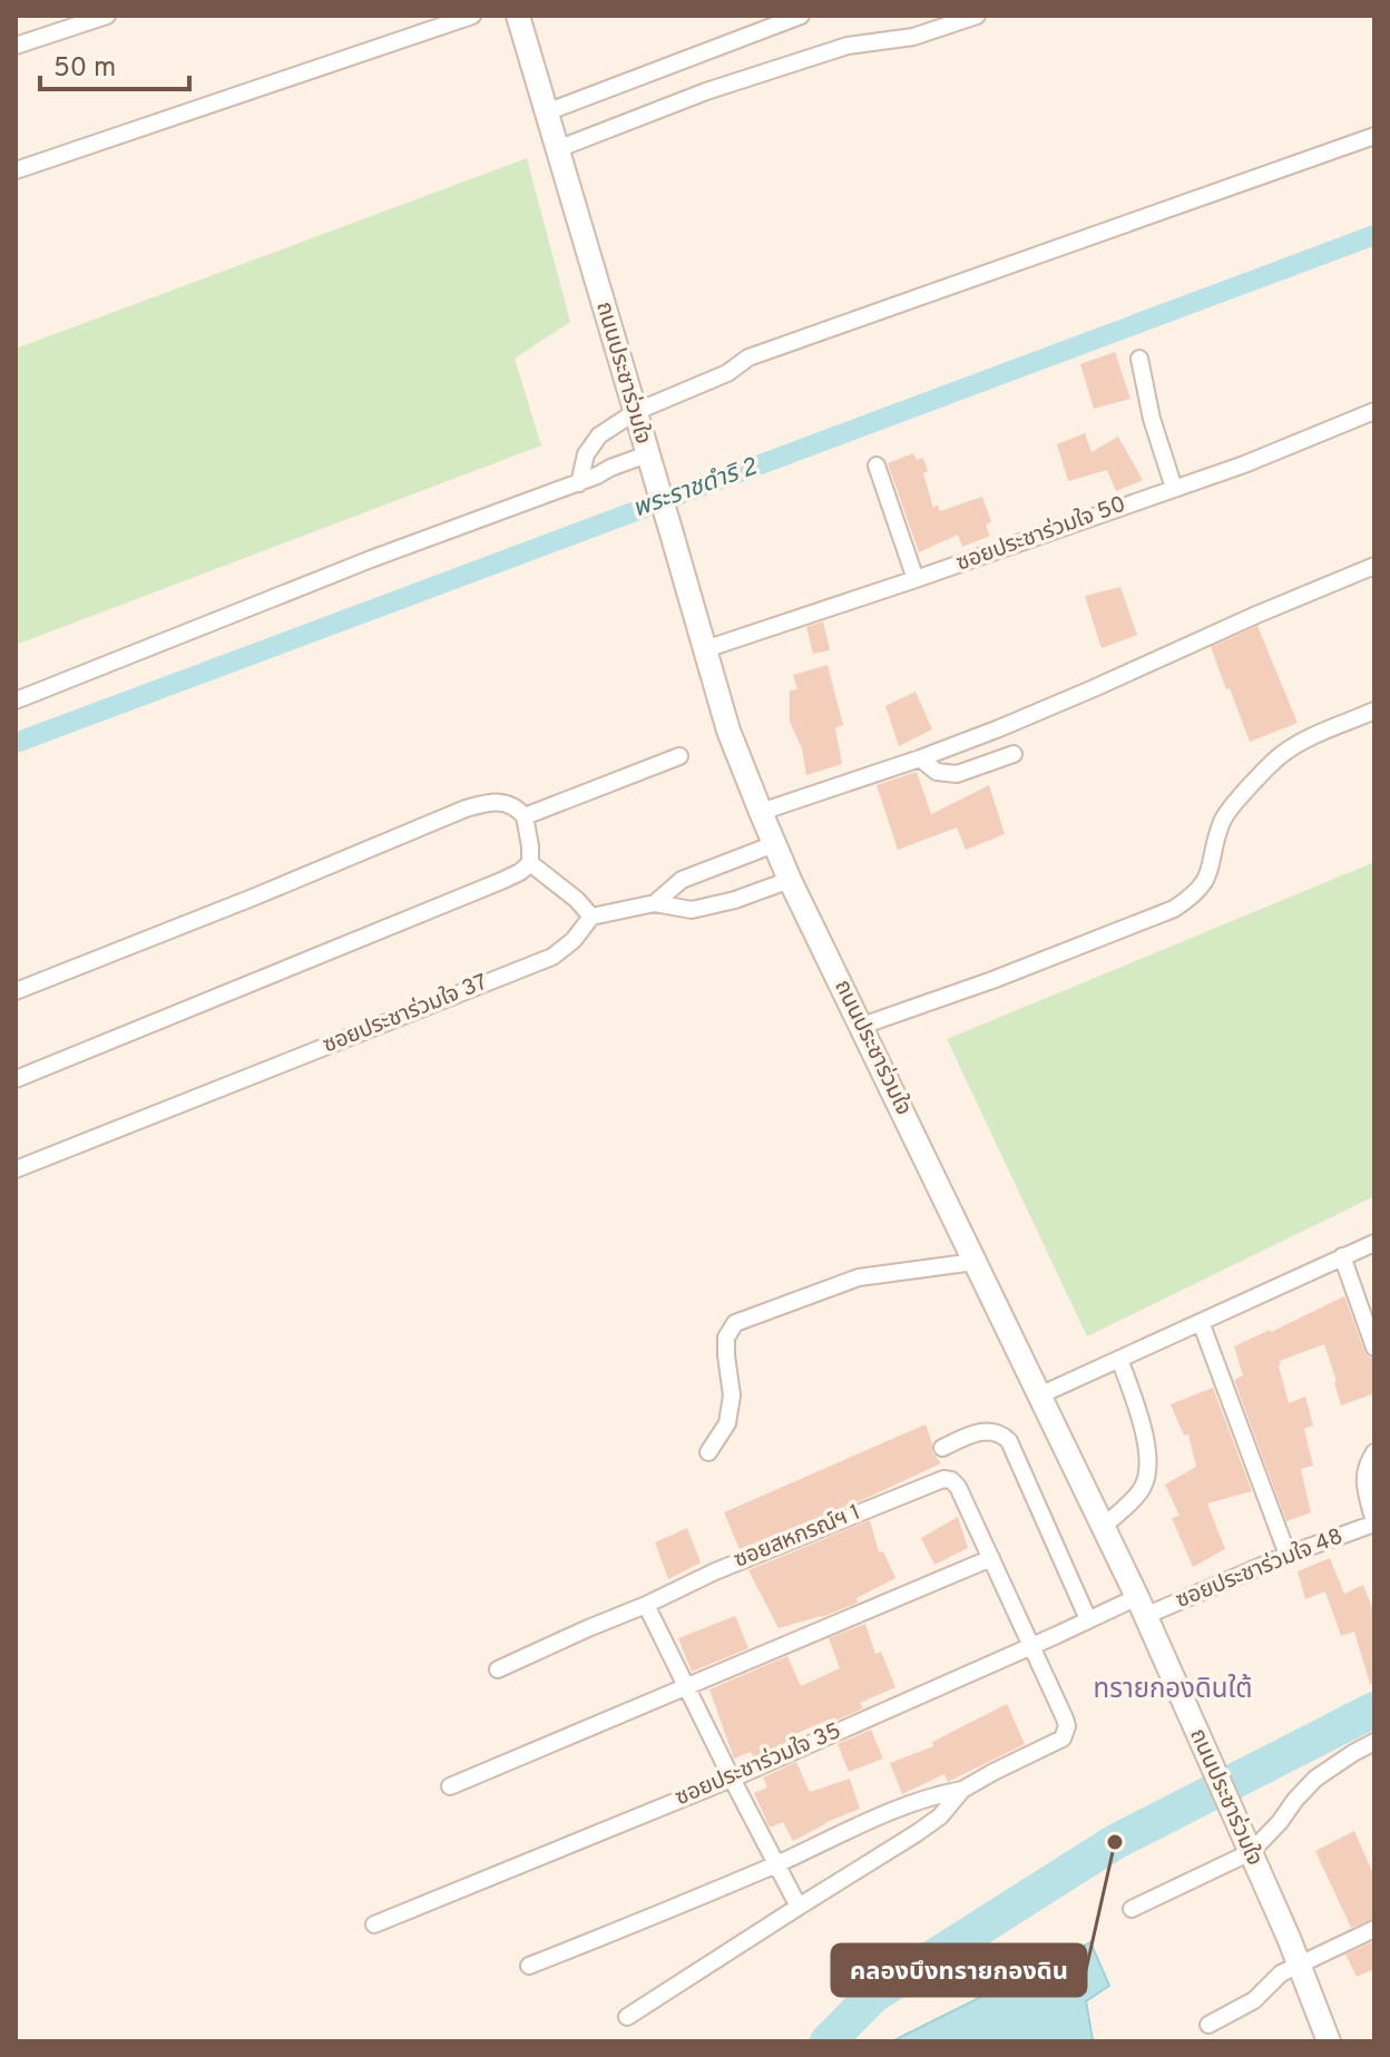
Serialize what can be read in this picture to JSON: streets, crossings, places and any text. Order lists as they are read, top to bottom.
{
  "streets": {
    "main road": ["ถนนประชาร่วมใจ"],
    "street": [
      "ซอยประชาร่วมใจ 50",
      "ซอยประชาร่วมใจ 37",
      "ซอยสหกรณ์ฯ 1",
      "ซอยประชาร่วมใจ 48",
      "ซอยประชาร่วมใจ 35"
    ]
  },
  "crossings": [
    ["ถนนประชาร่วมใจ", "ซอยประชาร่วมใจ 50"],
    ["ถนนประชาร่วมใจ", "ซอยประชาร่วมใจ 48"],
    ["ถนนประชาร่วมใจ", "ซอยประชาร่วมใจ 35"],
    ["ซอยประชาร่วมใจ 48", "ซอยประชาร่วมใจ 35"]
  ],
  "districts": ["ทรายกองดินใต้"],
  "water": ["พระราชดำริ 2"],
  "places": ["คลองบึงทรายกองดิน"],
  "scale_bar": "50 m"
}
